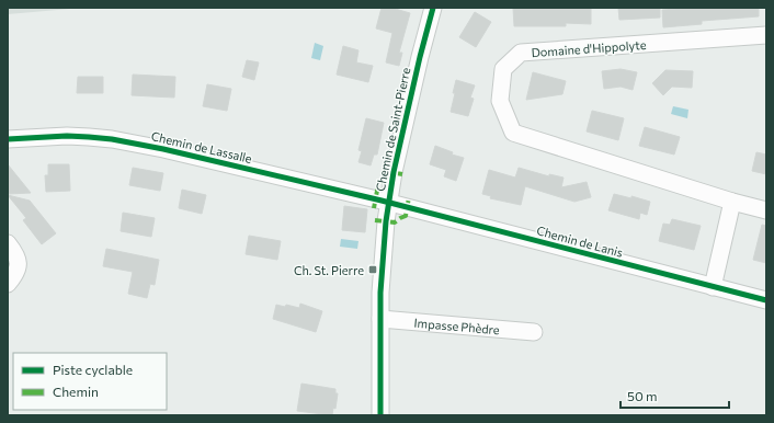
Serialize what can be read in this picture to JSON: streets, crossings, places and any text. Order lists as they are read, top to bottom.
{
  "streets": {
    "street": [
      "Domaine d'Hippolyte",
      "Chemin de Saint-Pierre",
      "Chemin de Lassalle",
      "Chemin de Lanis",
      "Impasse Phèdre"
    ]
  },
  "crossings": [
    ["Chemin de Saint-Pierre", "Chemin de Lassalle"],
    ["Chemin de Saint-Pierre", "Chemin de Lanis"],
    ["Chemin de Saint-Pierre", "Impasse Phèdre"],
    ["Chemin de Lassalle", "Chemin de Lanis"]
  ],
  "places": {
    "transit": ["Ch. St. Pierre"]
  },
  "legend": ["Piste cyclable", "Chemin"],
  "scale_bar": "50 m"
}
